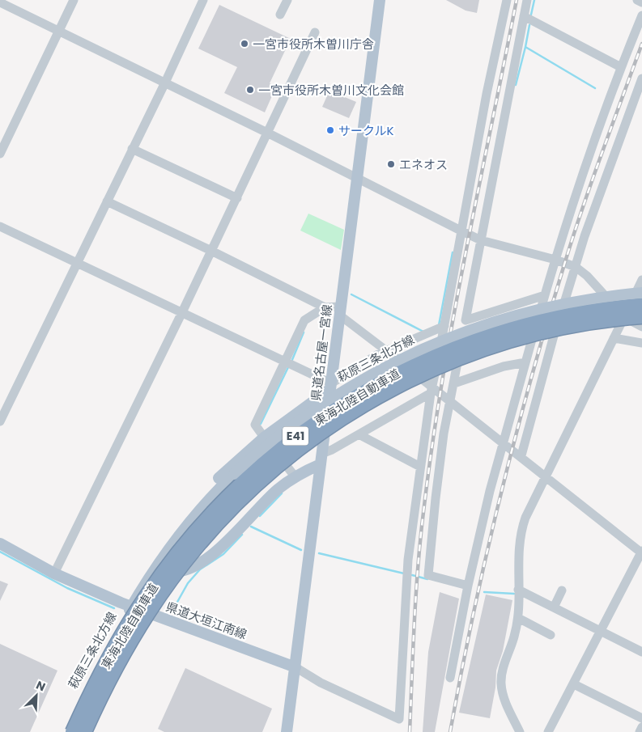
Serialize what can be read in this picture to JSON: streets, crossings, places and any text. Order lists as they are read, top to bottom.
{
  "streets": {
    "highway": ["東海北陸自動車道", "E41"],
    "main road": ["県道名古屋一宮線", "萩原三条北方線", "県道大垣江南線"]
  },
  "crossings": [
    ["県道名古屋一宮線", "県道大垣江南線"],
    ["萩原三条北方線", "県道大垣江南線"]
  ],
  "places": [
    "一宮市役所木曽川庁舎",
    "一宮市役所木曽川文化会館",
    "サークルK",
    "エネオス"
  ],
  "north": "top right"
}
